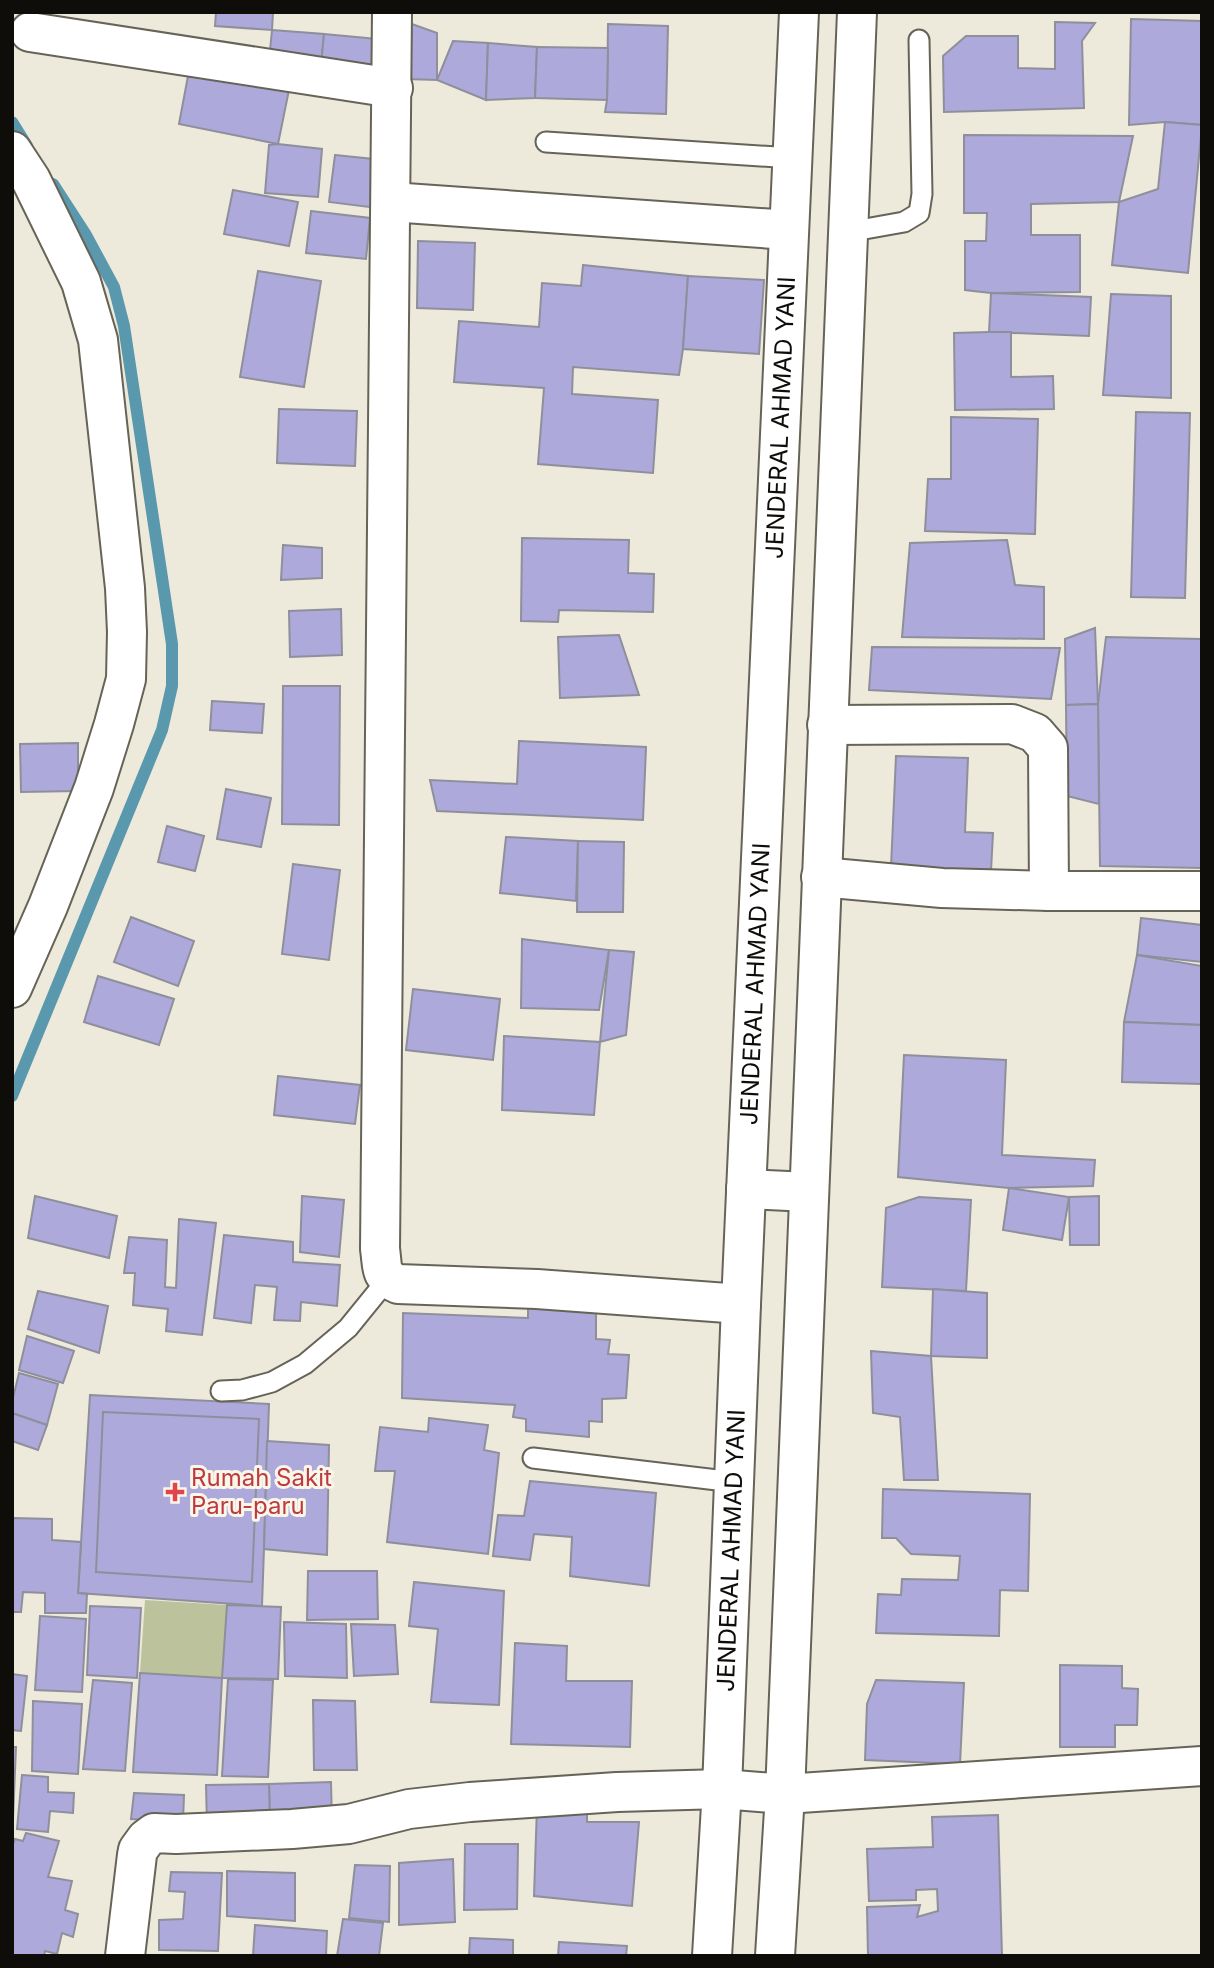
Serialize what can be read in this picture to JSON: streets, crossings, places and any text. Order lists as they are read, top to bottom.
{
  "streets": {
    "street": ["JENDERAL AHMAD YANI"]
  },
  "places": {
    "health": ["Rumah Sakit Paru-paru"]
  }
}
